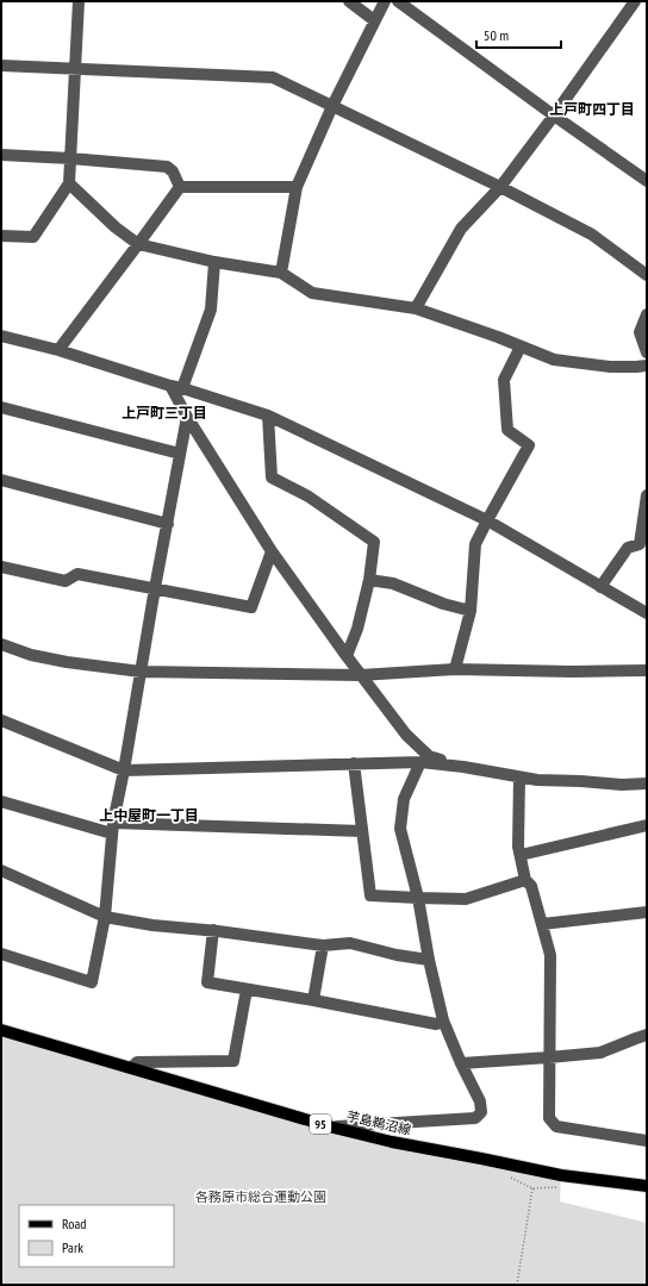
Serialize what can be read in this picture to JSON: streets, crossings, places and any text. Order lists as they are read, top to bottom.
{
  "streets": {
    "main road": ["芋島鵜沼線", "95"]
  },
  "districts": ["上戸町四丁目", "上戸町三丁目", "上中屋町一丁目"],
  "parks": ["各務原市総合運動公園"],
  "legend": ["Road", "Park"],
  "scale_bar": "50 m"
}
